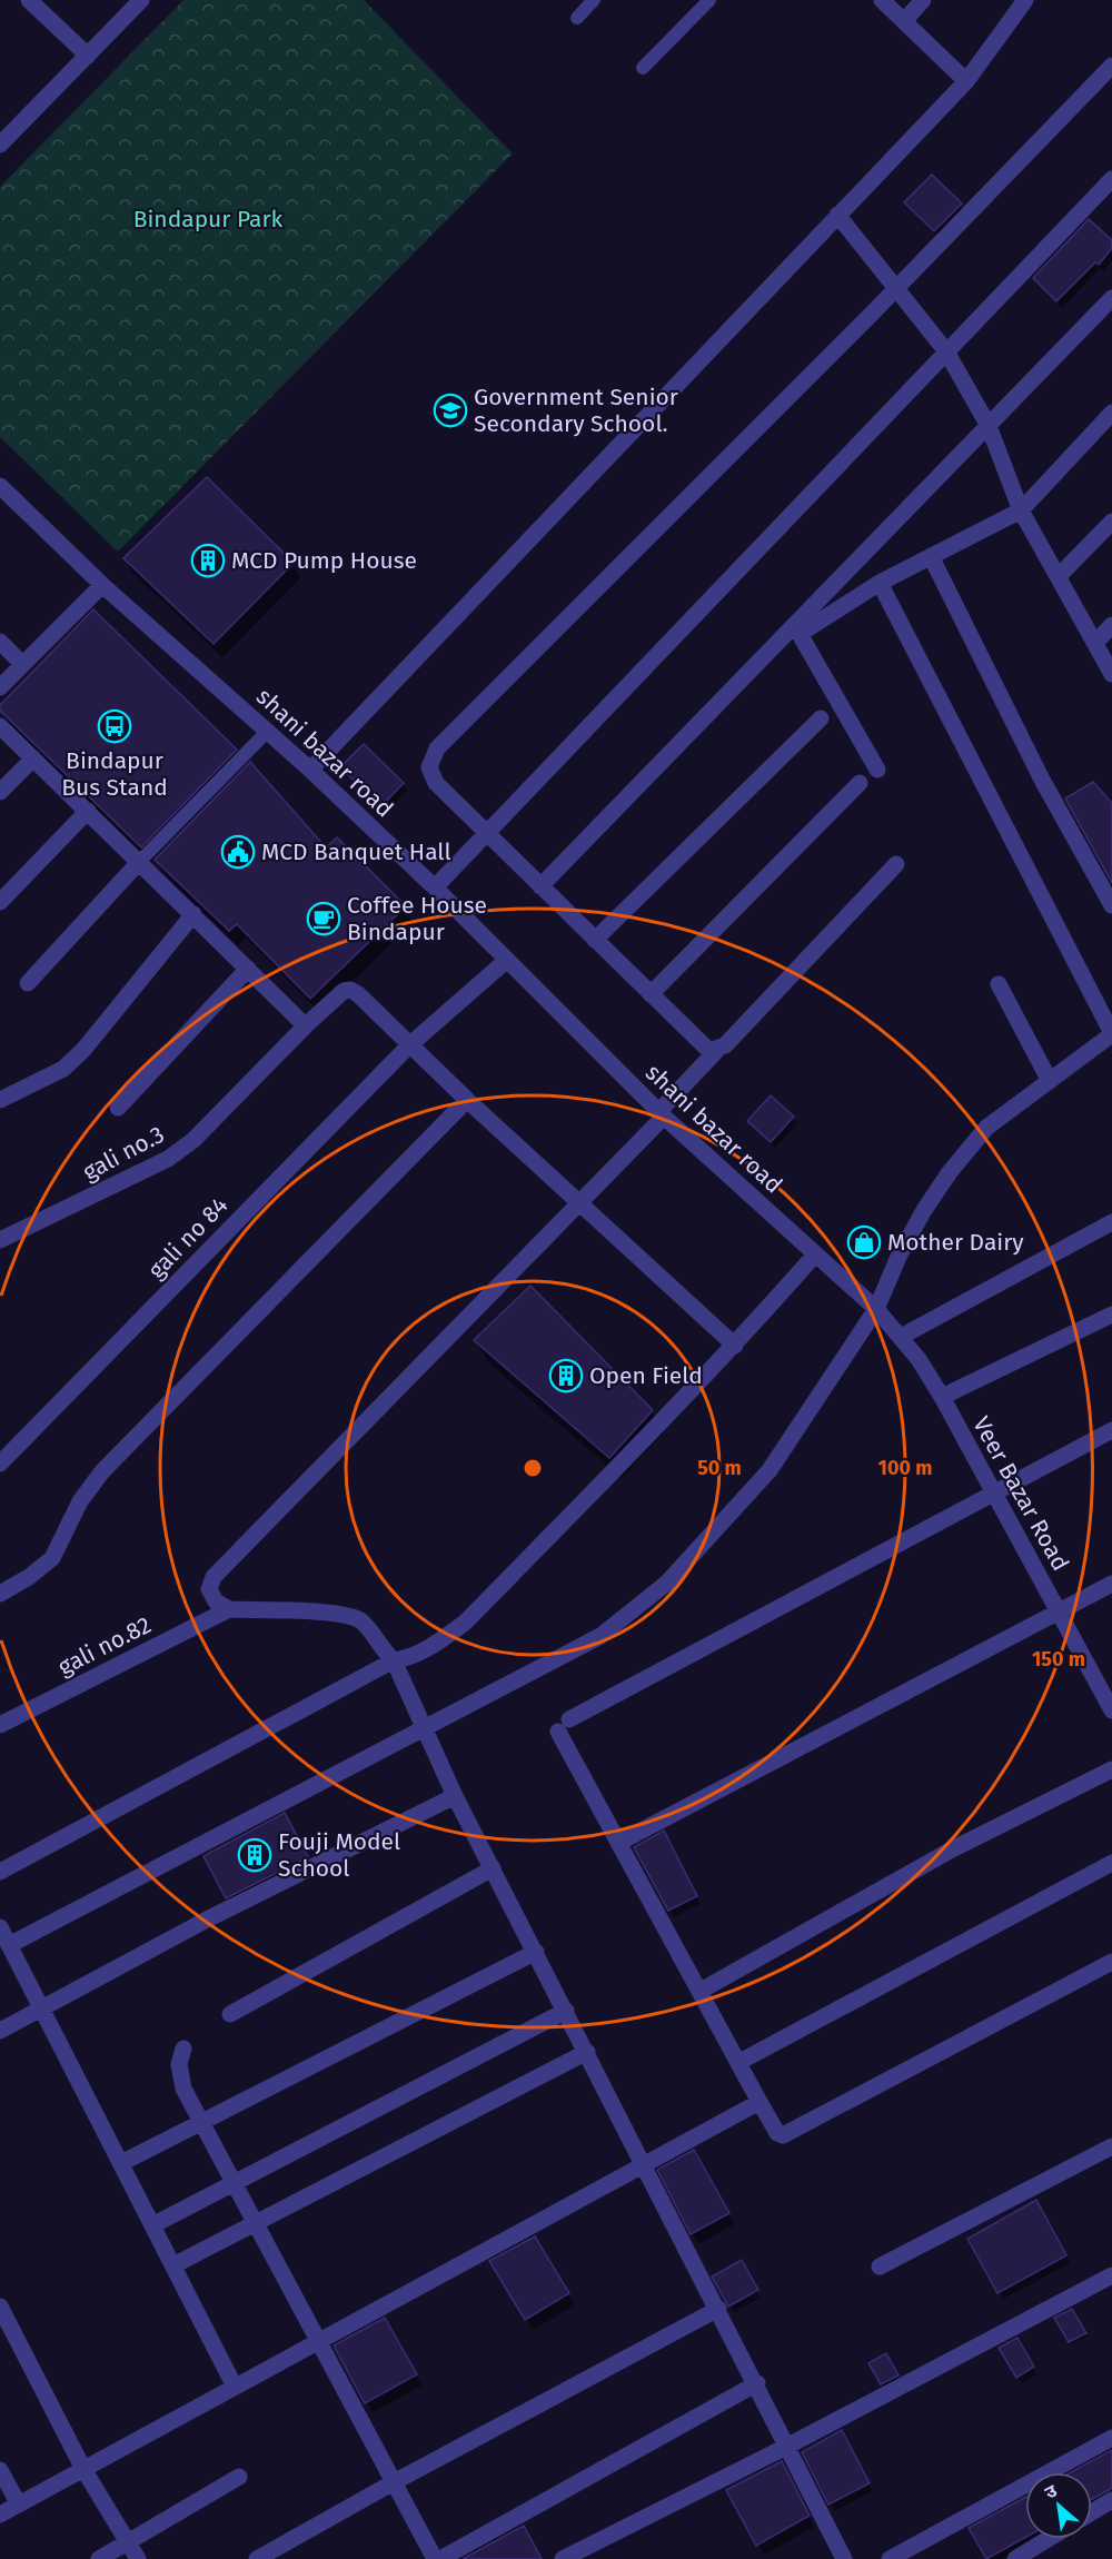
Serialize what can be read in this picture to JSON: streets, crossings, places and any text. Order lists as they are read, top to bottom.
{
  "streets": {
    "street": [
      "shani bazar road",
      "gali no.3",
      "gali no 84",
      "Veer Bazar Road",
      "gali no.82"
    ]
  },
  "crossings": [
    ["shani bazar road", "gali no 84"],
    ["shani bazar road", "Veer Bazar Road"],
    ["gali no.3", "gali no 84"]
  ],
  "parks": ["Bindapur Park"],
  "places": {
    "school or university": ["Government Senior Secondary School."],
    "building": ["MCD Pump House", "Open Field", "Fouji Model School"],
    "bus stop": ["Bindapur Bus Stand"],
    "public building": ["MCD Banquet Hall"],
    "cafe": ["Coffee House Bindapur"],
    "shop": ["Mother Dairy"]
  },
  "north": "top left",
  "rings": ["50 m", "100 m", "150 m"]
}
